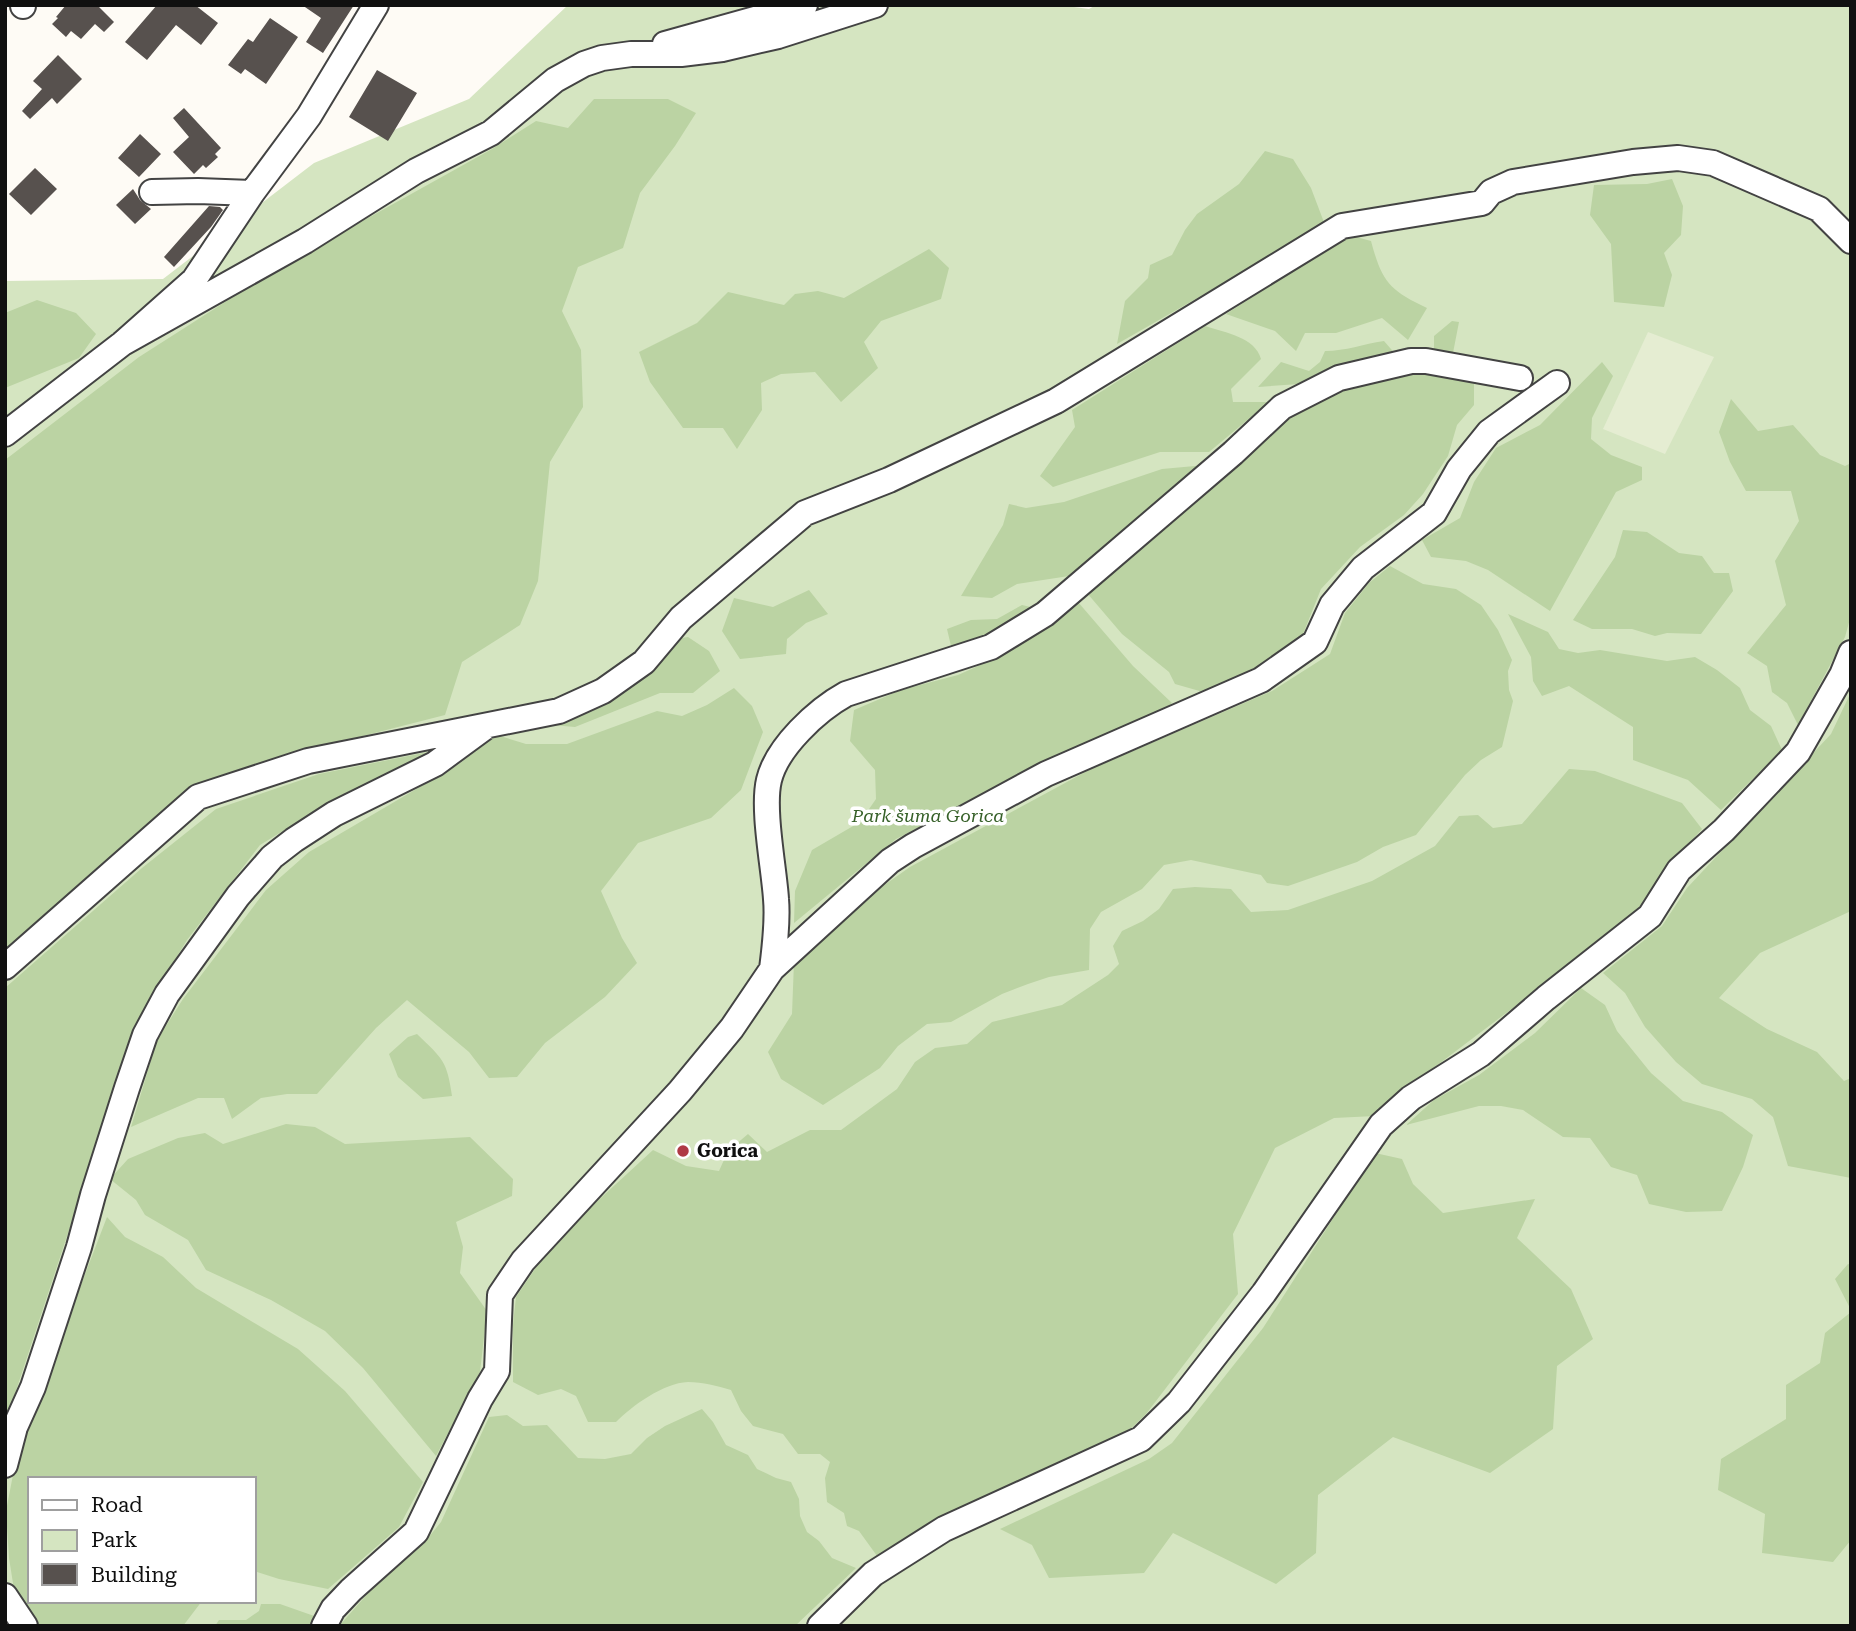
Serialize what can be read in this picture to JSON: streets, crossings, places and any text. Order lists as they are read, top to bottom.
{
  "parks": ["Park šuma Gorica"],
  "places": ["Gorica"],
  "legend": ["Road", "Park", "Building"]
}
